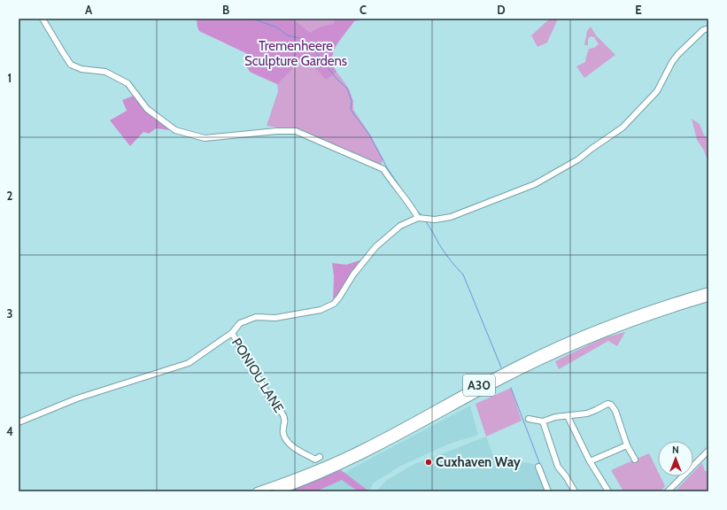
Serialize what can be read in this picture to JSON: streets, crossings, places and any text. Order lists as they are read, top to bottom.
{
  "streets": {
    "highway": ["A30"],
    "street": ["PONIOU LANE"]
  },
  "parks": ["Tremenheere Sculpture Gardens"],
  "places": ["Cuxhaven Way"],
  "north": "top",
  "grid": {
    "columns": [
      "A",
      "B",
      "C",
      "D",
      "E"
    ],
    "rows": [
      "1",
      "2",
      "3",
      "4"
    ]
  }
}
